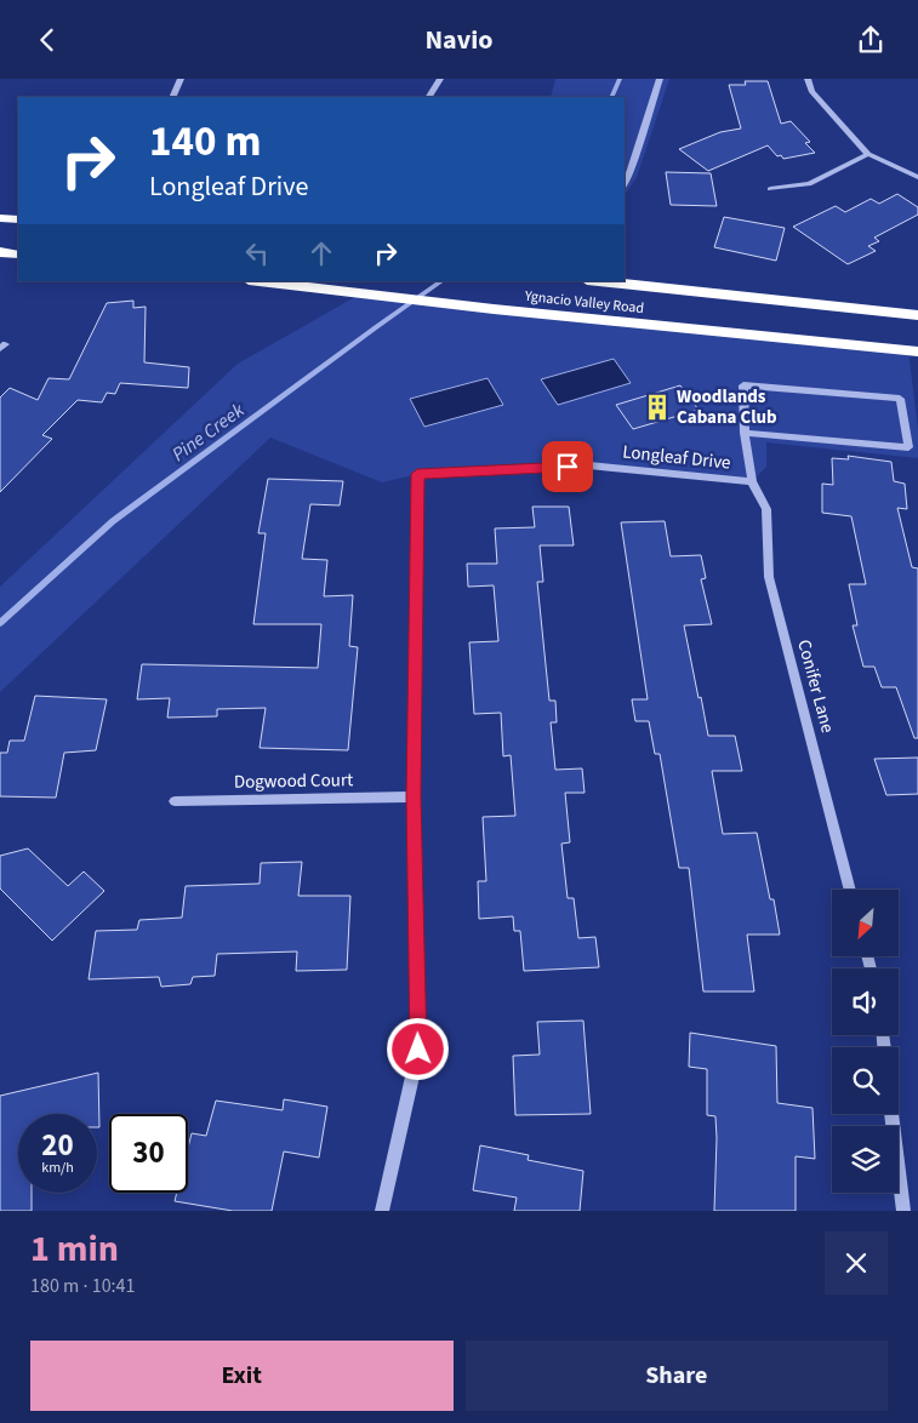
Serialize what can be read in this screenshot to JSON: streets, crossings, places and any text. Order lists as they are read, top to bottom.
{
  "streets": {
    "highway": ["Ygnacio Valley Road"],
    "street": ["Longleaf Drive", "Conifer Lane", "Dogwood Court"]
  },
  "crossings": [
    ["Longleaf Drive", "Conifer Lane"],
    ["Longleaf Drive", "Dogwood Court"]
  ],
  "water": ["Pine Creek"],
  "places": {
    "building": ["Woodlands Cabana Club"]
  },
  "north": "bottom left",
  "page": {
    "header": "Navio",
    "turn": ["140 m", "Longleaf Drive"],
    "speed": "20 km/h",
    "limit": "30",
    "heading": ["1 min", "180 m · 10:41"],
    "buttons": ["Exit", "Share"]
  }
}
